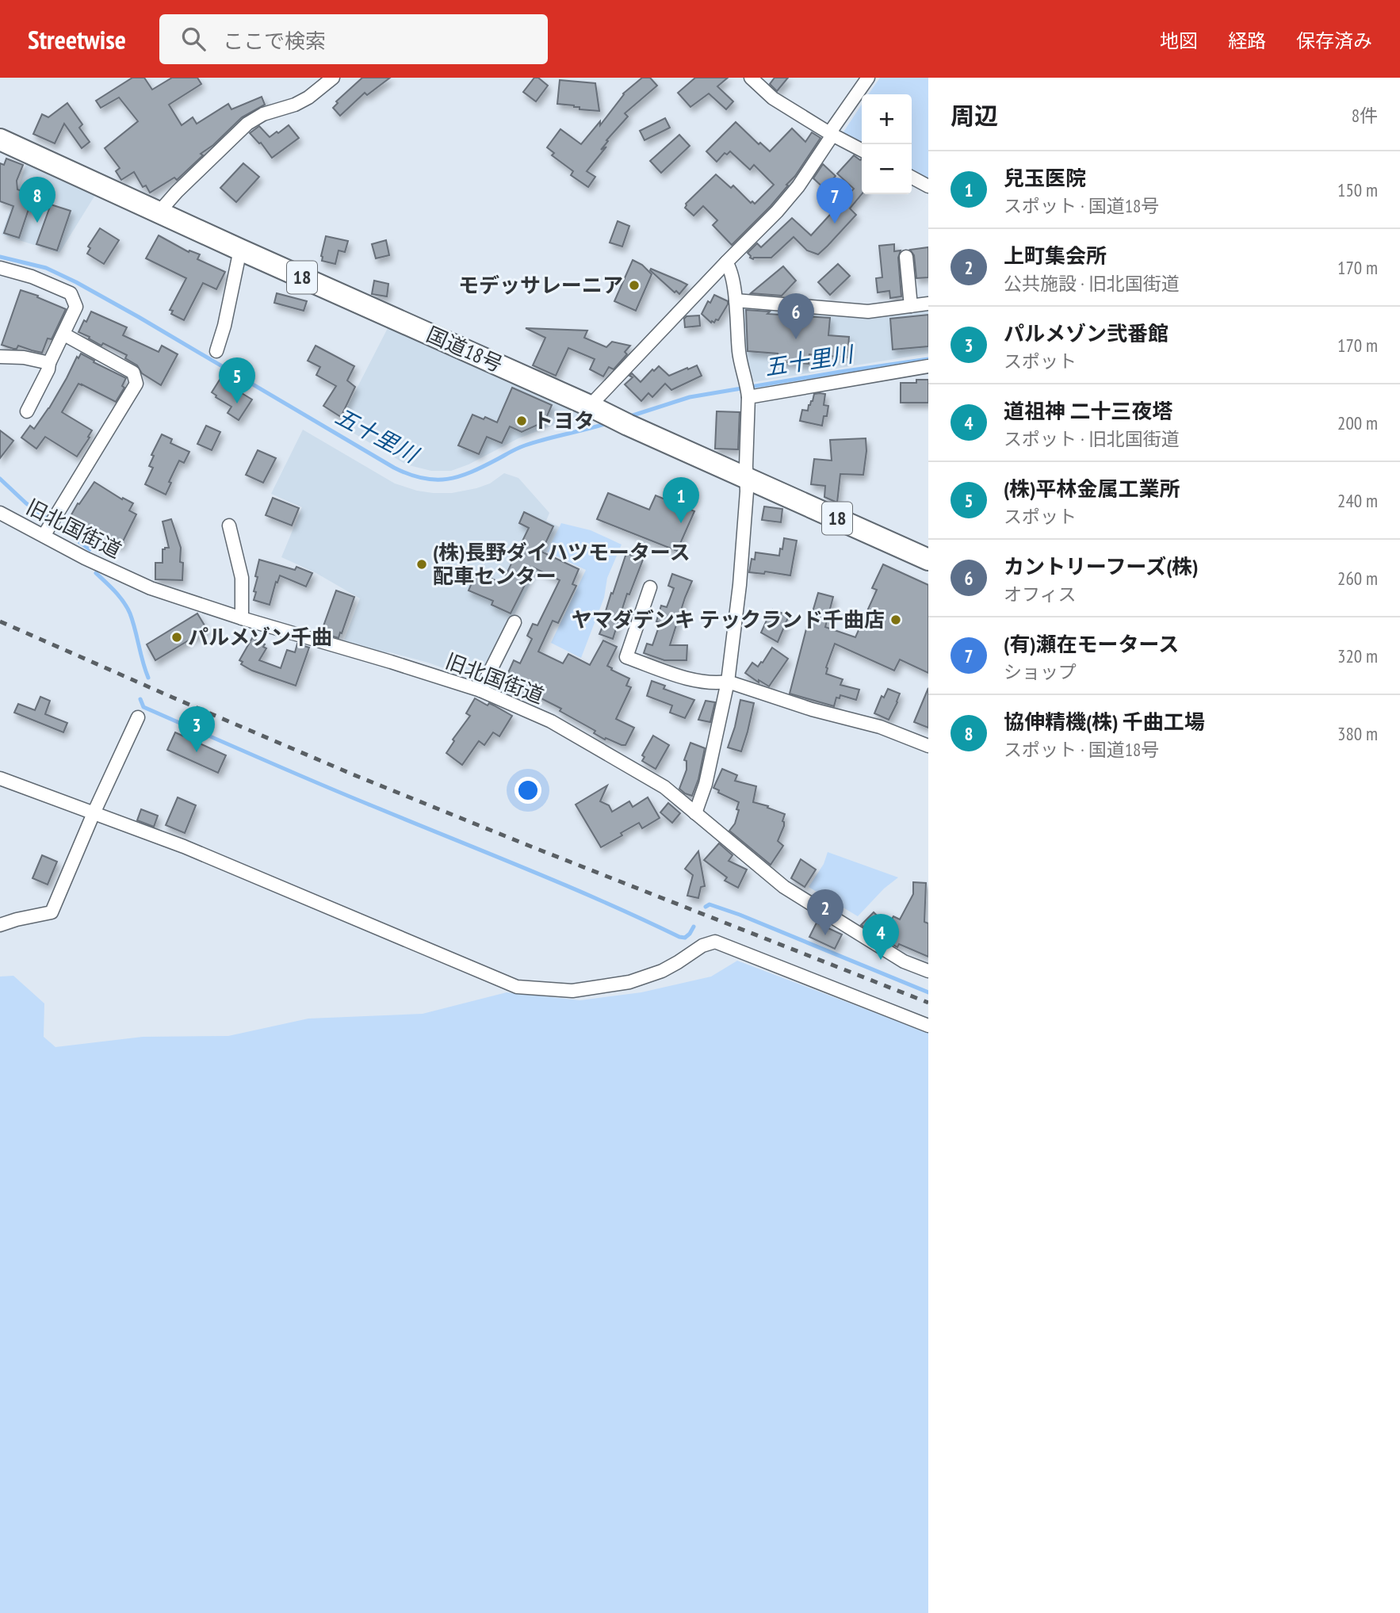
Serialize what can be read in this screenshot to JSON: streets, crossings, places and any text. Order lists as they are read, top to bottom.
{
  "streets": {
    "highway": ["18", "国道18号"],
    "street": ["旧北国街道"]
  },
  "water": ["五十里川"],
  "places": [
    "モデッサレーニア",
    "トヨタ",
    "(株)長野ダイハツモータース 配車センター",
    "ヤマダデンキ テックランド千曲店",
    "パルメゾン千曲"
  ],
  "page": {
    "header": "Streetwise",
    "search": "ここで検索",
    "nav": ["地図", "経路", "保存済み"],
    "heading": ["周辺", "8件"],
    "map_buttons": ["+", "−"],
    "list": [
      {
        "mark": "1",
        "name": "兒玉医院",
        "note": "スポット · 国道18号",
        "value": "150 m"
      },
      {
        "mark": "2",
        "name": "上町集会所",
        "note": "公共施設 · 旧北国街道",
        "value": "170 m"
      },
      {
        "mark": "3",
        "name": "パルメゾン弐番館",
        "note": "スポット",
        "value": "170 m"
      },
      {
        "mark": "4",
        "name": "道祖神 二十三夜塔",
        "note": "スポット · 旧北国街道",
        "value": "200 m"
      },
      {
        "mark": "5",
        "name": "(株)平林金属工業所",
        "note": "スポット",
        "value": "240 m"
      },
      {
        "mark": "6",
        "name": "カントリーフーズ(株)",
        "note": "オフィス",
        "value": "260 m"
      },
      {
        "mark": "7",
        "name": "(有)瀬在モータース",
        "note": "ショップ",
        "value": "320 m"
      },
      {
        "mark": "8",
        "name": "協伸精機(株) 千曲工場",
        "note": "スポット · 国道18号",
        "value": "380 m"
      }
    ],
    "pins": [
      "8",
      "7",
      "6",
      "5",
      "1",
      "3",
      "2",
      "4"
    ]
  }
}
